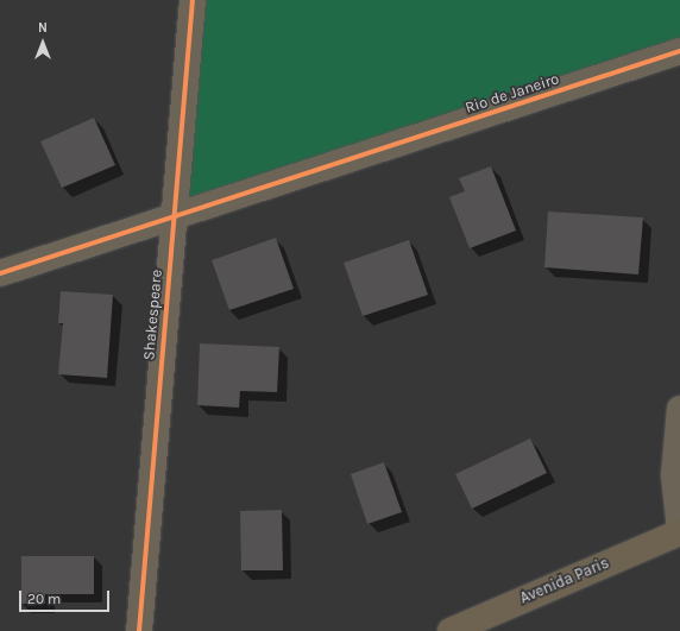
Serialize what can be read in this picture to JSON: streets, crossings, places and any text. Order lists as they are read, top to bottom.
{
  "streets": {
    "main road": ["Avenida Paris"],
    "street": ["Rio de Janeiro", "Shakespeare"]
  },
  "crossings": [
    ["Rio de Janeiro", "Shakespeare"]
  ],
  "scale_bar": "20 m",
  "north": "top"
}
